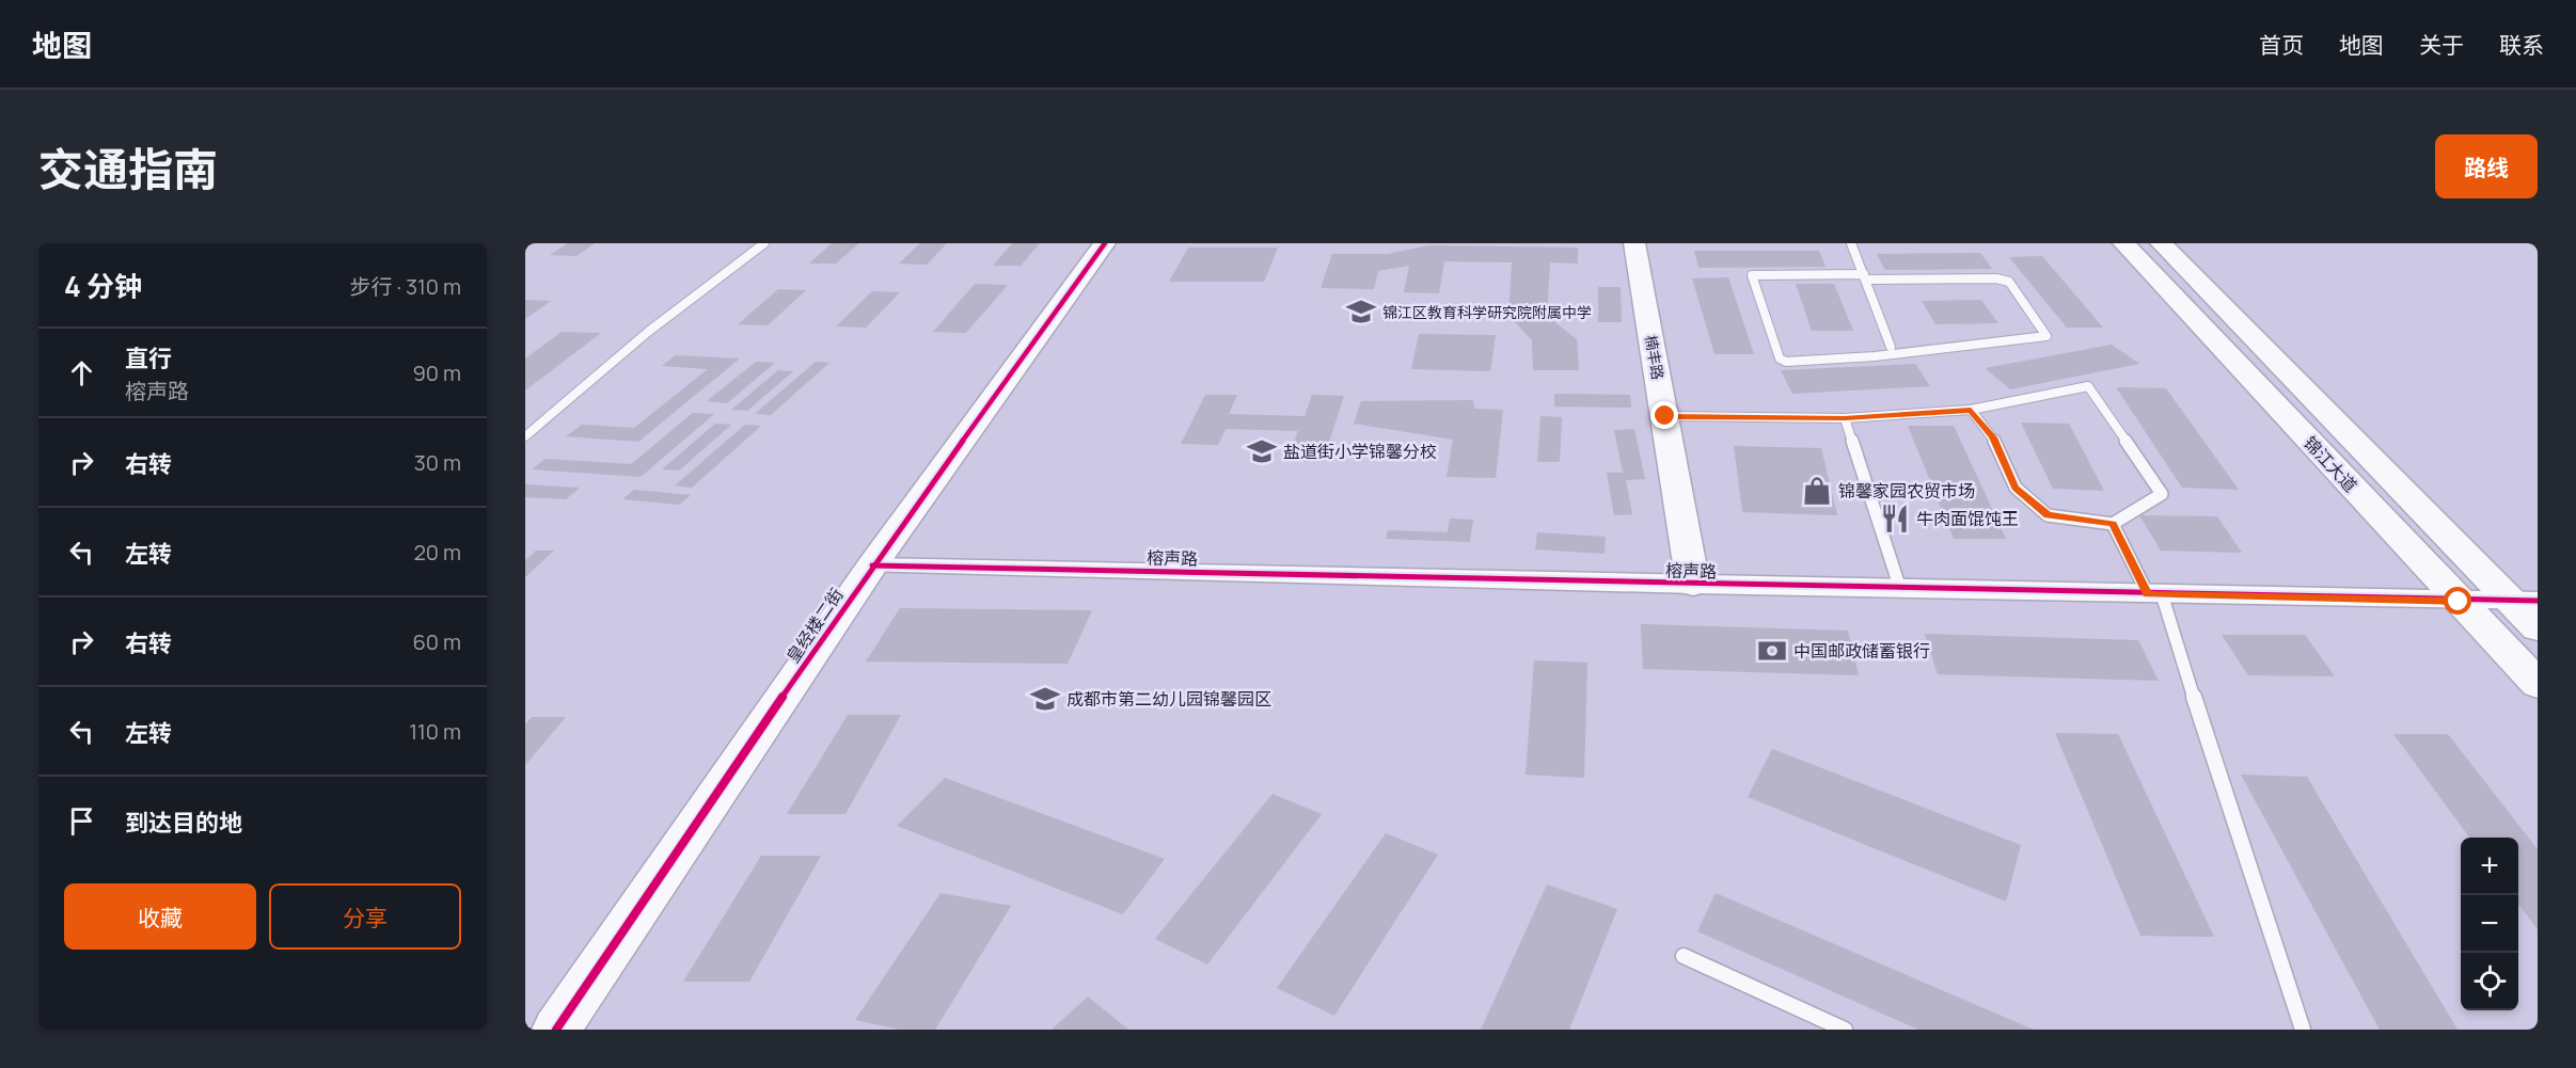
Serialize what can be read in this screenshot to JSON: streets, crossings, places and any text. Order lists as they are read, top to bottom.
{
  "streets": {
    "street": [
      "楠丰路",
      "锦江大道",
      "榕声路",
      "皇经楼二街"
    ]
  },
  "crossings": [
    ["楠丰路", "榕声路"],
    ["锦江大道", "榕声路"],
    ["榕声路", "皇经楼二街"]
  ],
  "places": {
    "school or university": ["锦江区教育科学研究院附属中学", "盐道街小学锦馨分校", "成都市第二幼儿园锦馨园区"],
    "shop": ["锦馨家园农贸市场"],
    "restaurant": ["牛肉面馄饨王"],
    "bank": ["中国邮政储蓄银行"]
  },
  "page": {
    "header": "地图",
    "nav": [
      "首页",
      "地图",
      "关于",
      "联系"
    ],
    "title": "交通指南",
    "buttons": [
      "路线",
      ["收藏", "分享"]
    ],
    "heading": ["4 分钟", "步行 · 310 m"],
    "list": [
      ["直行", "榕声路", "90 m"],
      ["右转", "30 m"],
      ["左转", "20 m"],
      ["右转", "60 m"],
      ["左转", "110 m"],
      "到达目的地"
    ],
    "map_buttons": ["+", "−"]
  }
}
